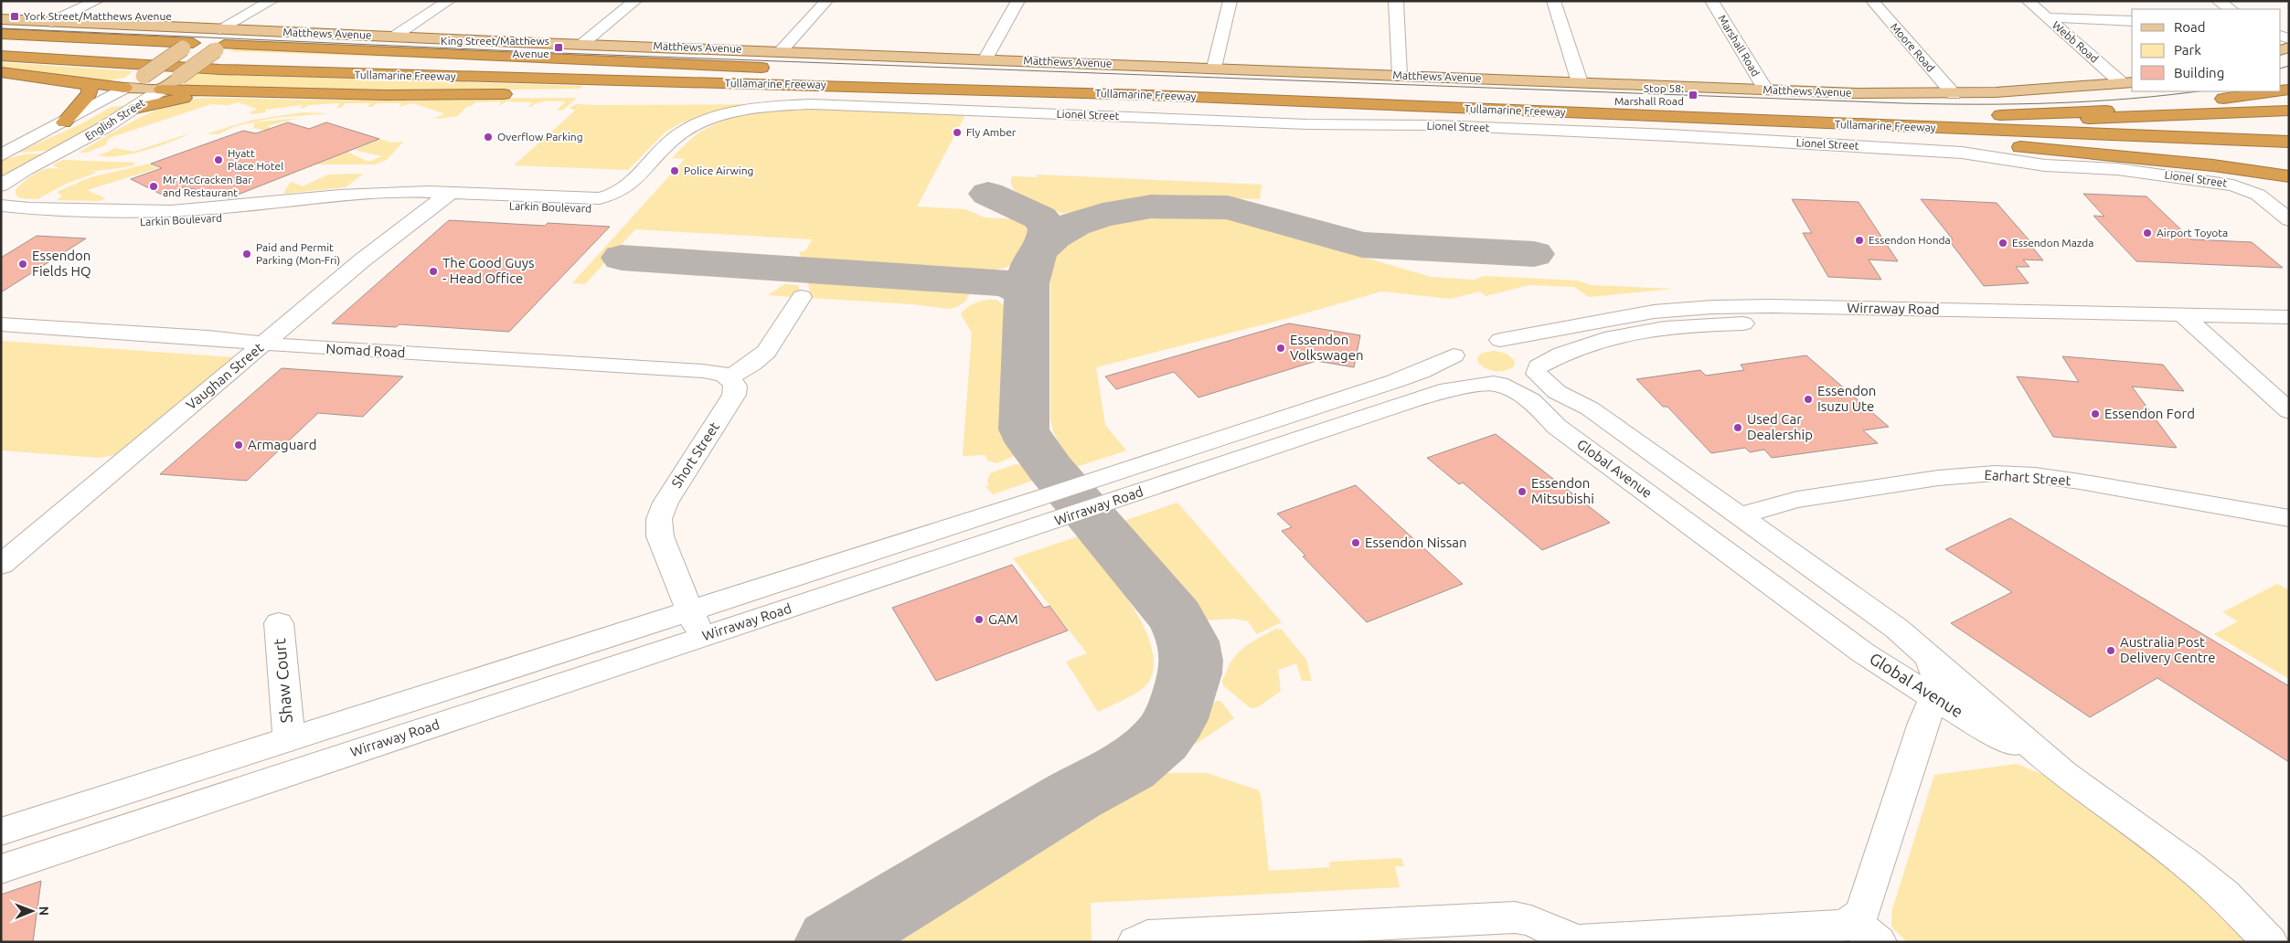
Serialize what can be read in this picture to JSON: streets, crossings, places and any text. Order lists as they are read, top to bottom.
{
  "streets": {
    "highway": ["Tullamarine Freeway"],
    "main road": ["Matthews Avenue", "English Street"],
    "street": [
      "Webb Road",
      "Marshall Road",
      "Moore Road",
      "Lionel Street",
      "Larkin Boulevard",
      "Wirraway Road",
      "Nomad Road",
      "Vaughan Street",
      "Short Street",
      "Global Avenue",
      "Earhart Street",
      "Shaw Court"
    ]
  },
  "crossings": [
    ["Matthews Avenue", "Webb Road"],
    ["Matthews Avenue", "Marshall Road"],
    ["Matthews Avenue", "Moore Road"],
    ["Matthews Avenue", "English Street"],
    ["Lionel Street", "Larkin Boulevard"],
    ["Larkin Boulevard", "Vaughan Street"],
    ["Wirraway Road", "Short Street"],
    ["Wirraway Road", "Global Avenue"],
    ["Wirraway Road", "Shaw Court"],
    ["Nomad Road", "Vaughan Street"],
    ["Nomad Road", "Short Street"],
    ["Global Avenue", "Earhart Street"]
  ],
  "places": {
    "transit": ["York Street/Matthews Avenue", "King Street/Matthews Avenue", "Stop 58: Marshall Road"],
    "other": [
      "Fly Amber",
      "Overflow Parking",
      "Hyatt Place Hotel",
      "Police Airwing",
      "Mr McCracken Bar and Restaurant",
      "Airport Toyota",
      "Essendon Honda",
      "Essendon Mazda",
      "Paid and Permit Parking (Mon-Fri)",
      "Essendon Fields HQ",
      "The Good Guys - Head Office",
      "Essendon Volkswagen",
      "Essendon Isuzu Ute",
      "Essendon Ford",
      "Used Car Dealership",
      "Armaguard",
      "Essendon Mitsubishi",
      "Essendon Nissan",
      "GAM",
      "Australia Post Delivery Centre"
    ]
  },
  "legend": ["Road", "Park", "Building"],
  "north": "right"
}
